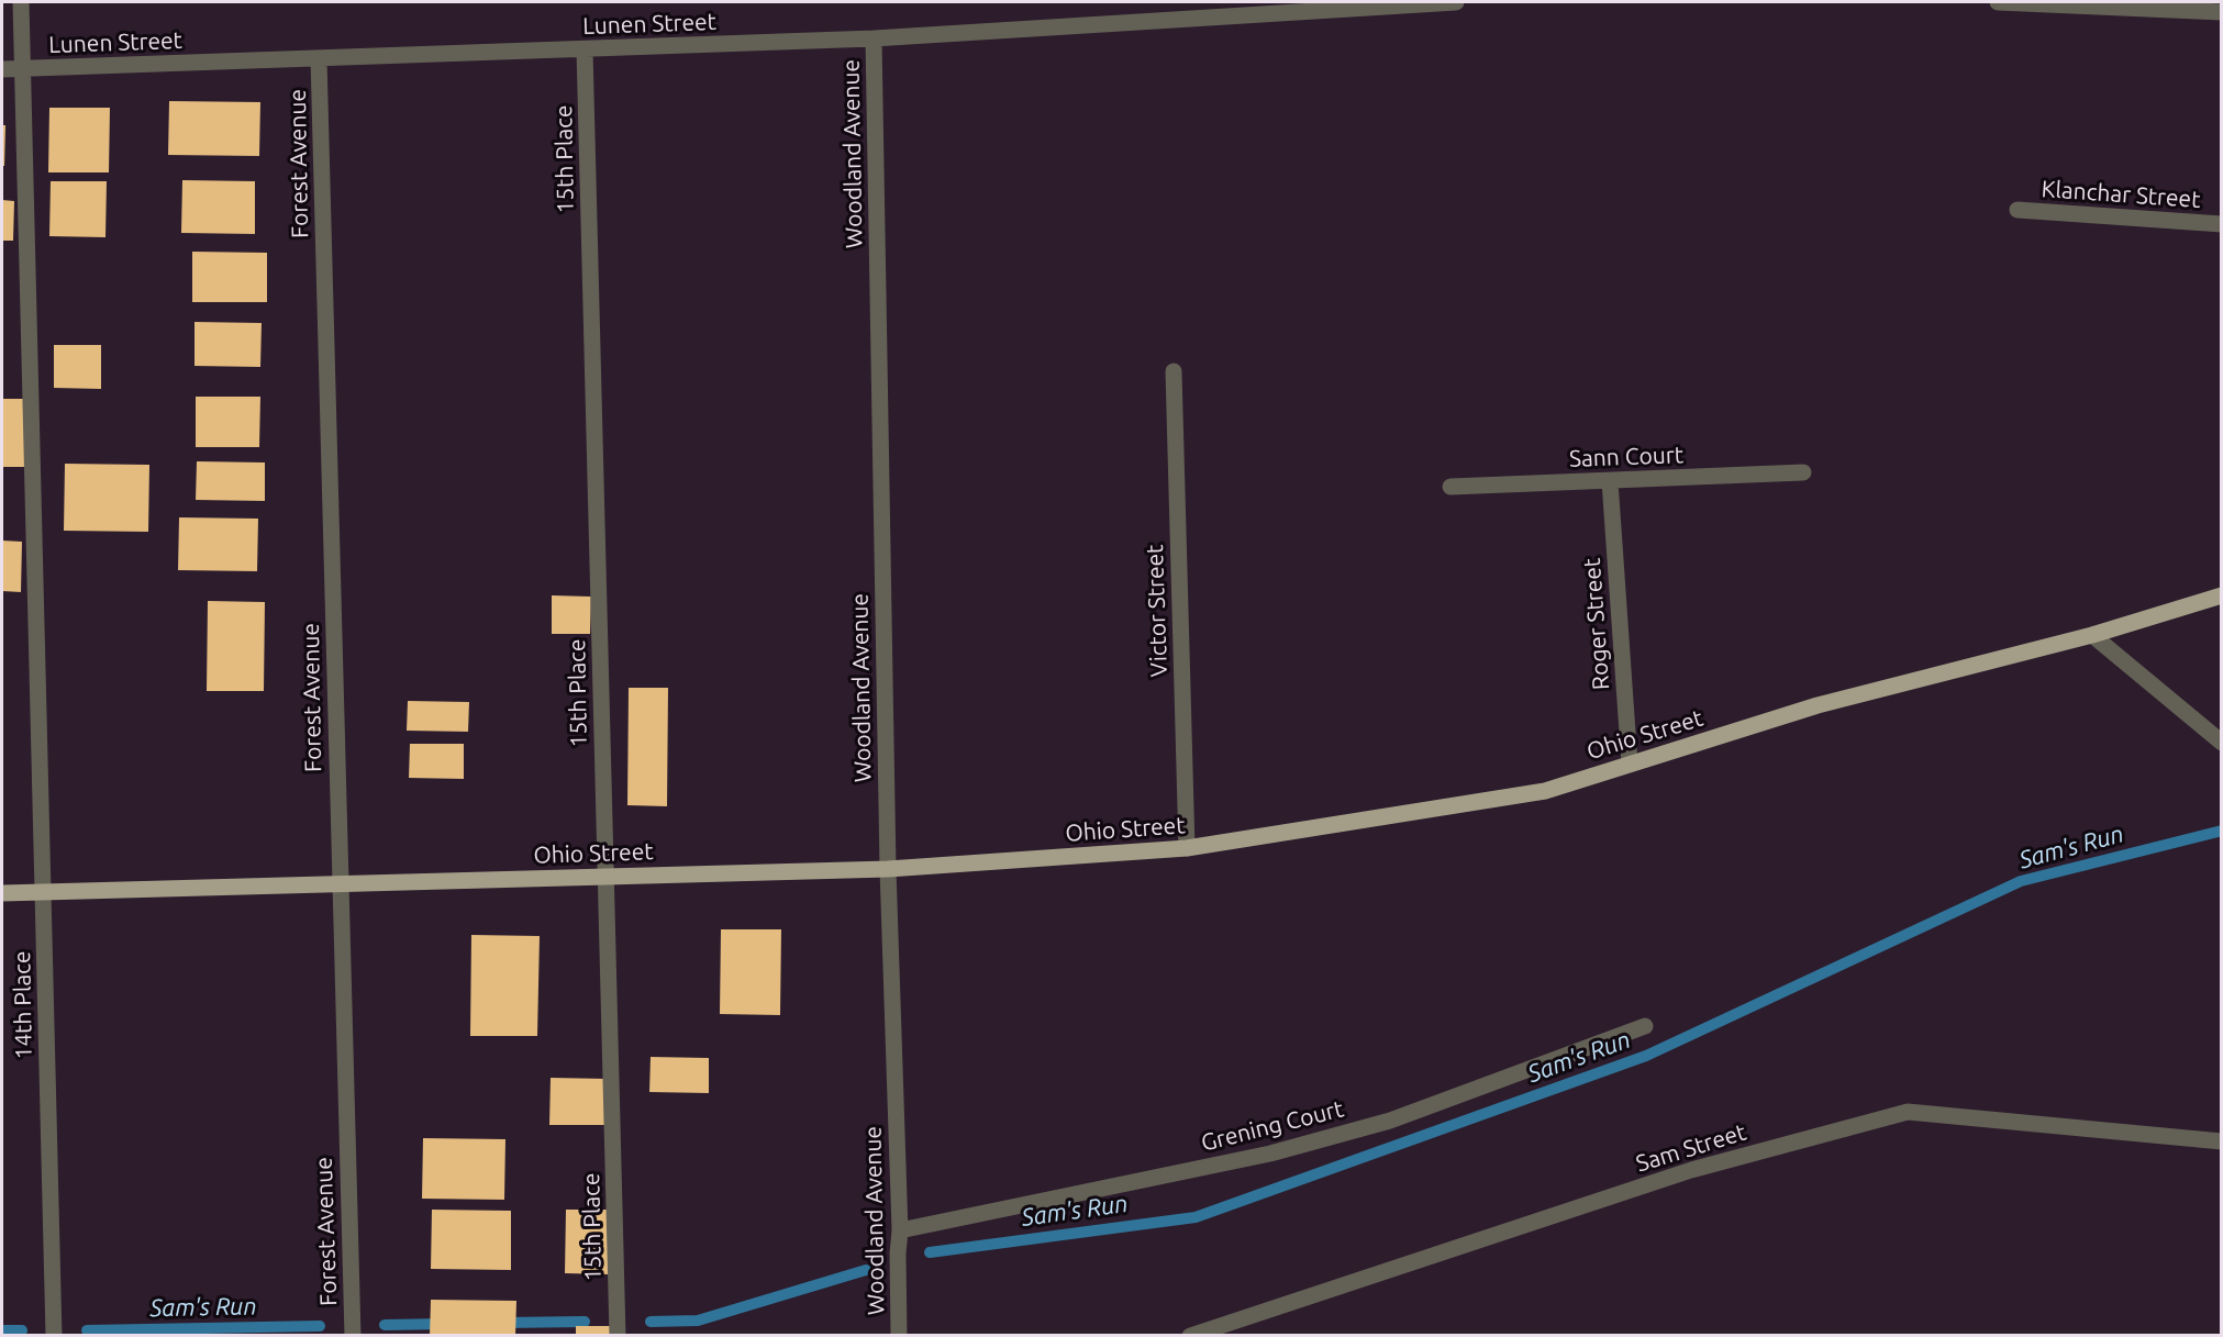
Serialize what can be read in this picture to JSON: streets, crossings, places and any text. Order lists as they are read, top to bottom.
{
  "streets": {
    "main road": ["Ohio Street"],
    "street": [
      "Lunen Street",
      "Woodland Avenue",
      "15th Place",
      "Forest Avenue",
      "Klanchar Street",
      "Sann Court",
      "Victor Street",
      "Roger Street",
      "14th Place",
      "Grening Court",
      "Sam Street"
    ]
  },
  "crossings": [
    ["Lunen Street", "Woodland Avenue"],
    ["Lunen Street", "15th Place"],
    ["Lunen Street", "Forest Avenue"],
    ["Lunen Street", "14th Place"],
    ["Woodland Avenue", "Ohio Street"],
    ["Woodland Avenue", "Grening Court"],
    ["15th Place", "Ohio Street"],
    ["Forest Avenue", "Ohio Street"],
    ["Sann Court", "Roger Street"],
    ["Victor Street", "Ohio Street"],
    ["Roger Street", "Ohio Street"],
    ["Ohio Street", "14th Place"]
  ],
  "water": ["Sam's Run"]
}
